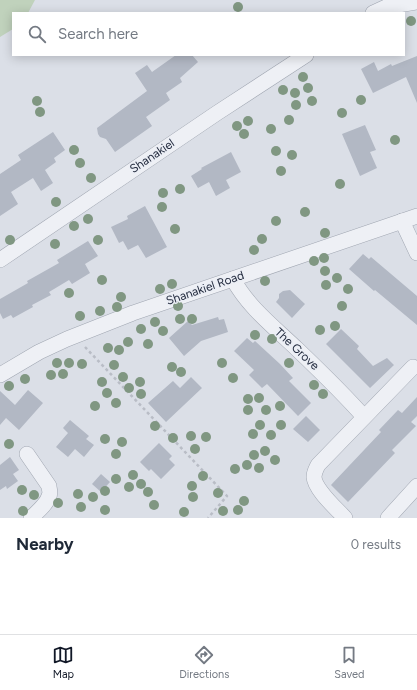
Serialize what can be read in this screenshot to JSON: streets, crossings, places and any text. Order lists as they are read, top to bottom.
{
  "streets": {
    "street": ["Shanakiel", "Shanakiel Road", "The Grove"]
  },
  "crossings": [
    ["Shanakiel Road", "The Grove"]
  ],
  "page": {
    "search": "Search here",
    "heading": ["Nearby", "0 results"],
    "nav": ["Map", "Directions", "Saved"]
  }
}
